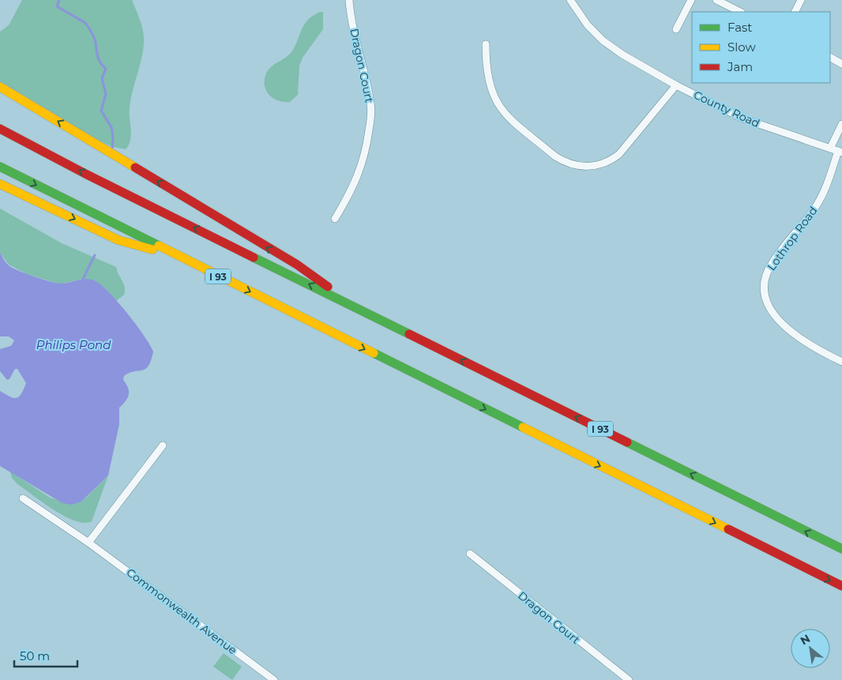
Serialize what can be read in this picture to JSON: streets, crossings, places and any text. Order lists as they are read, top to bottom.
{
  "streets": {
    "highway": ["I 93"],
    "street": [
      "Dragon Court",
      "County Road",
      "Lothrop Road",
      "Commonwealth Avenue"
    ]
  },
  "crossings": [
    ["County Road", "Lothrop Road"]
  ],
  "water": ["Philips Pond"],
  "legend": ["Fast", "Slow", "Jam"],
  "scale_bar": "50 m",
  "north": "top left"
}
